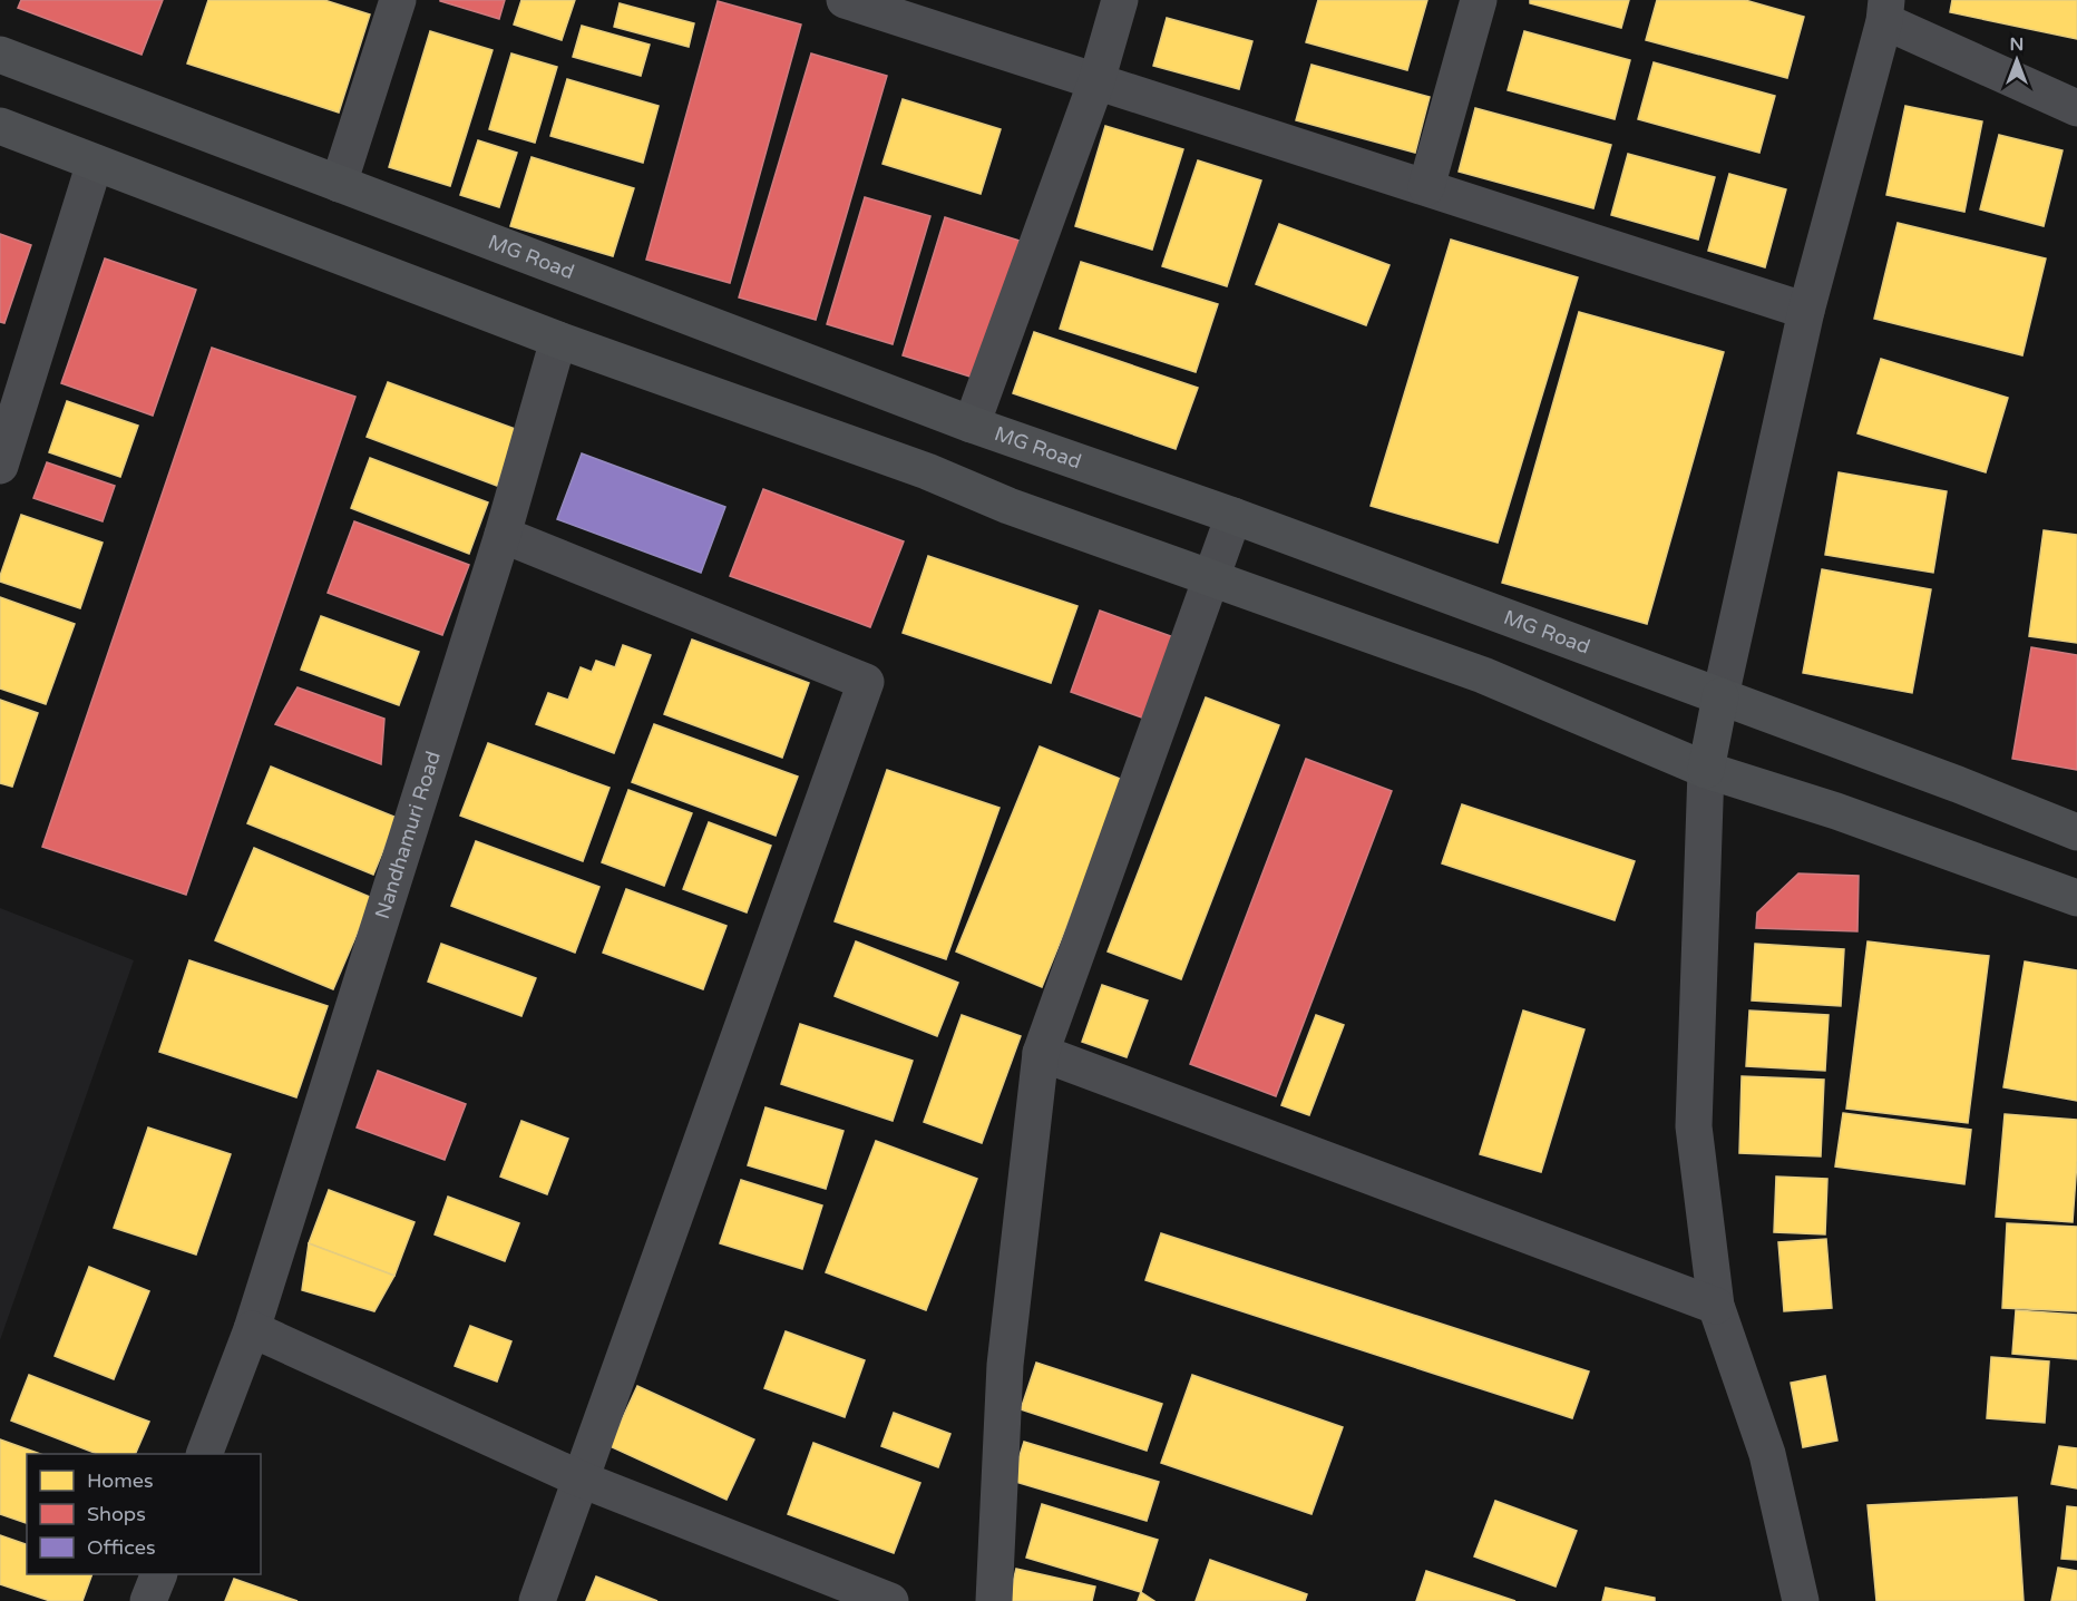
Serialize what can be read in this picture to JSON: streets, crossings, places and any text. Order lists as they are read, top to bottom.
{
  "streets": {
    "main road": ["MG Road"],
    "street": ["Nandhamuri Road"]
  },
  "legend": ["Homes", "Shops", "Offices"],
  "north": "top"
}
